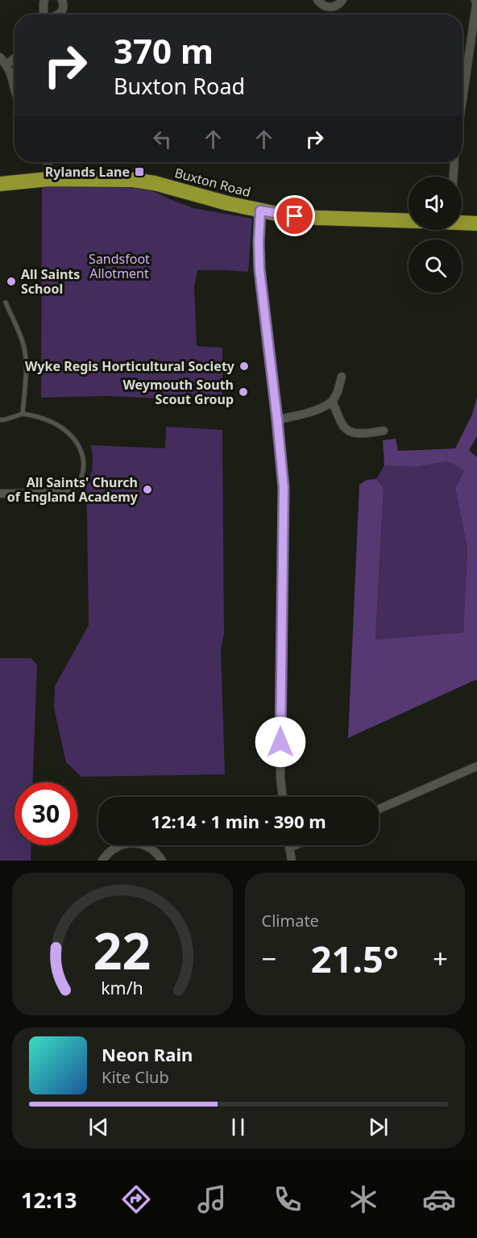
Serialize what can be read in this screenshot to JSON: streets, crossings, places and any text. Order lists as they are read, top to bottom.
{
  "streets": {
    "highway": ["Buxton Road"]
  },
  "parks": ["Sandsfoot Allotment"],
  "places": {
    "transit": ["Rylands Lane"],
    "other": [
      "All Saints School",
      "Wyke Regis Horticultural Society",
      "Weymouth South Scout Group",
      "All Saints' Church of England Academy"
    ]
  },
  "page": {
    "turn": ["370 m", "Buxton Road"],
    "limit": "30",
    "trip": "12:14 · 1 min · 390 m",
    "tile": "Climate",
    "heat": ["−", "21.5°", "+"],
    "song": ["Neon Rain", "Kite Club"],
    "tabs": "12:13",
    "gauge": ["22", "km/h"]
  }
}
